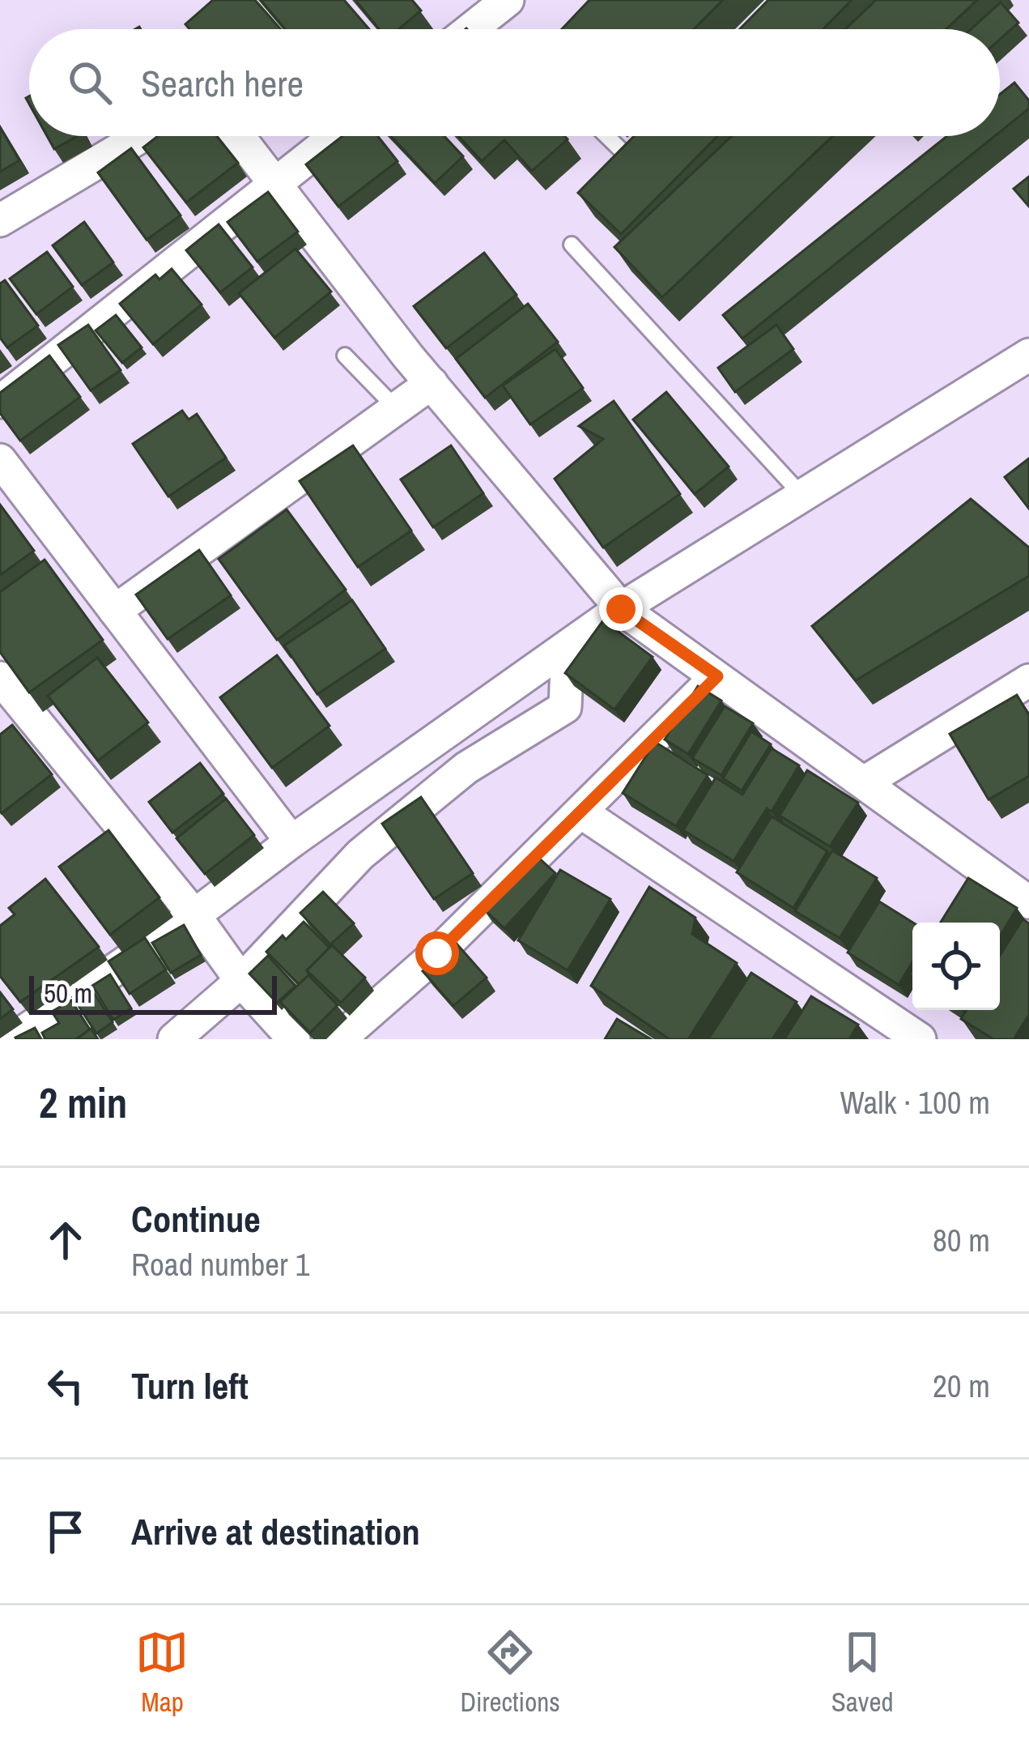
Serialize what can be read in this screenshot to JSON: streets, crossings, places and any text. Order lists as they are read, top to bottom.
{
  "scale_bar": "50 m",
  "page": {
    "search": "Search here",
    "scale": "50 m",
    "heading": ["2 min", "Walk · 100 m"],
    "list": [
      ["Continue", "Road number 1", "80 m"],
      ["Turn left", "20 m"],
      "Arrive at destination"
    ],
    "nav": ["Map", "Directions", "Saved"]
  }
}
